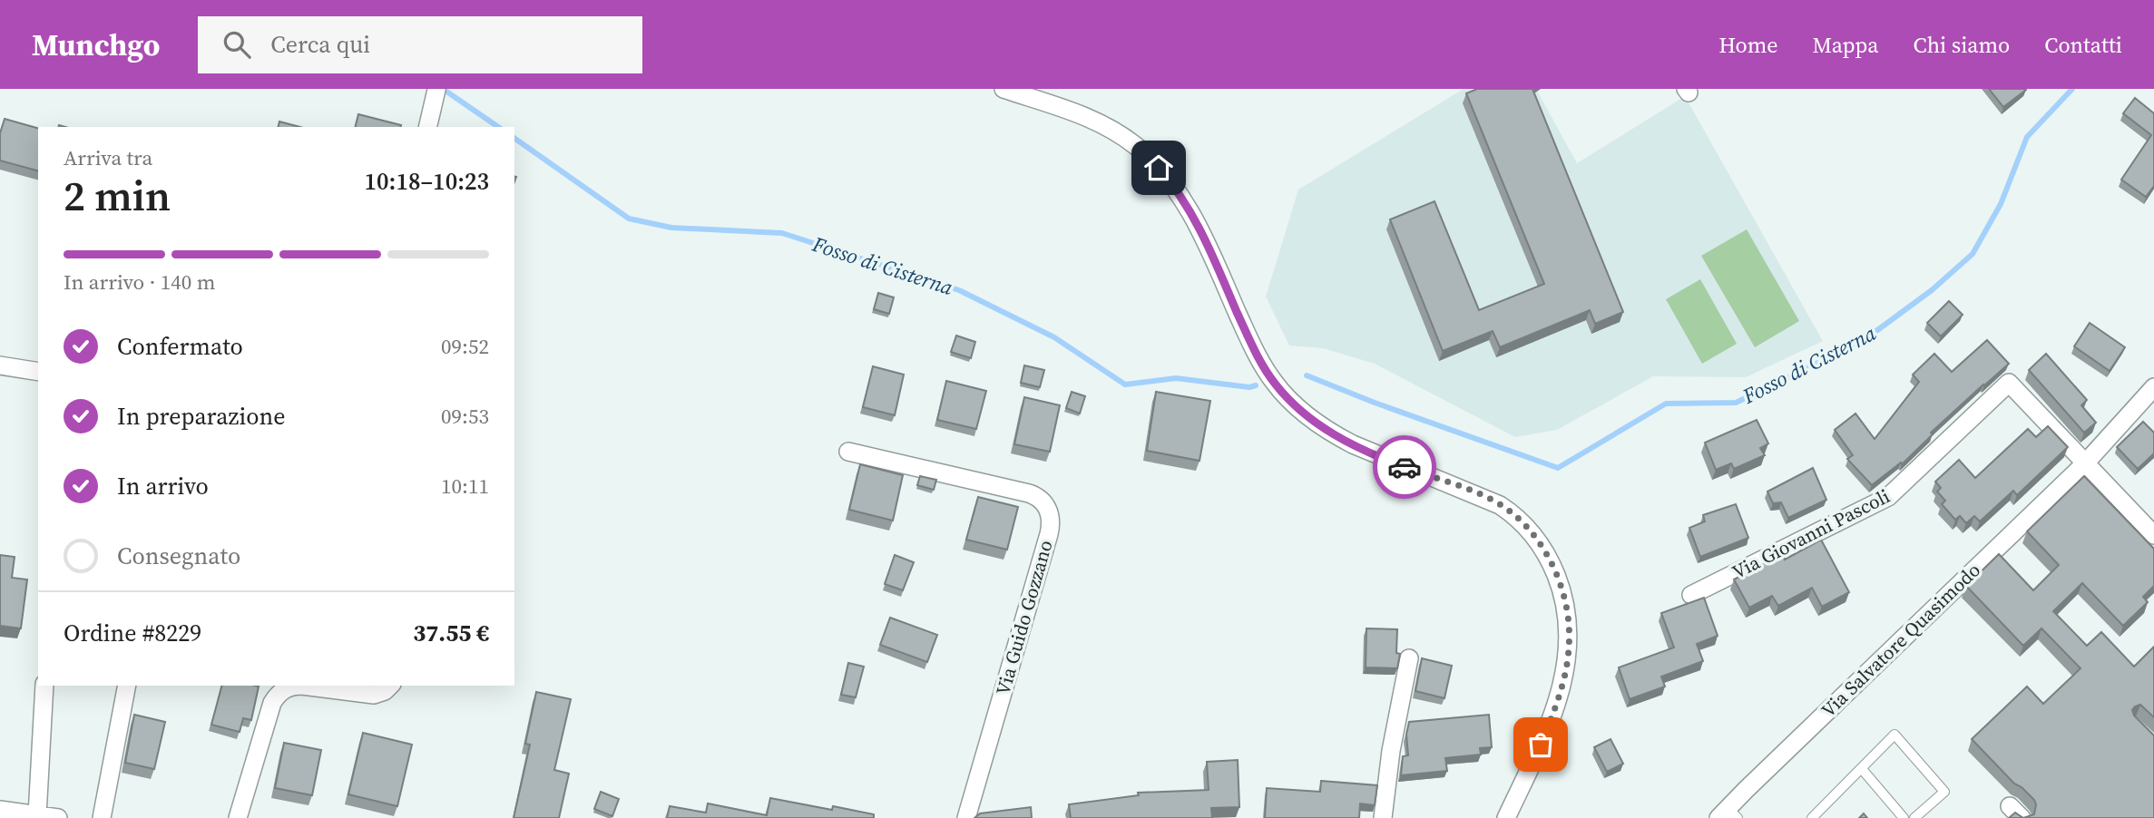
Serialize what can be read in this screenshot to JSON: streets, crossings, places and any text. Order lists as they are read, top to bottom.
{
  "streets": {
    "street": ["Via Giovanni Pascoli", "Via Guido Gozzano", "Via Salvatore Quasimodo"]
  },
  "crossings": [
    ["Via Giovanni Pascoli", "Via Salvatore Quasimodo"]
  ],
  "water": ["Fosso di Cisterna"],
  "page": {
    "header": "Munchgo",
    "search": "Cerca qui",
    "nav": [
      "Home",
      "Mappa",
      "Chi siamo",
      "Contatti"
    ],
    "heading": ["2 min", "Arriva tra", "10:18–10:23"],
    "panel": ["Ordine #8229", "37.55 €"],
    "bar": "In arrivo · 140 m",
    "list": [
      ["Confermato", "09:52"],
      ["In preparazione", "09:53"],
      ["In arrivo", "10:11"],
      "Consegnato"
    ]
  }
}
